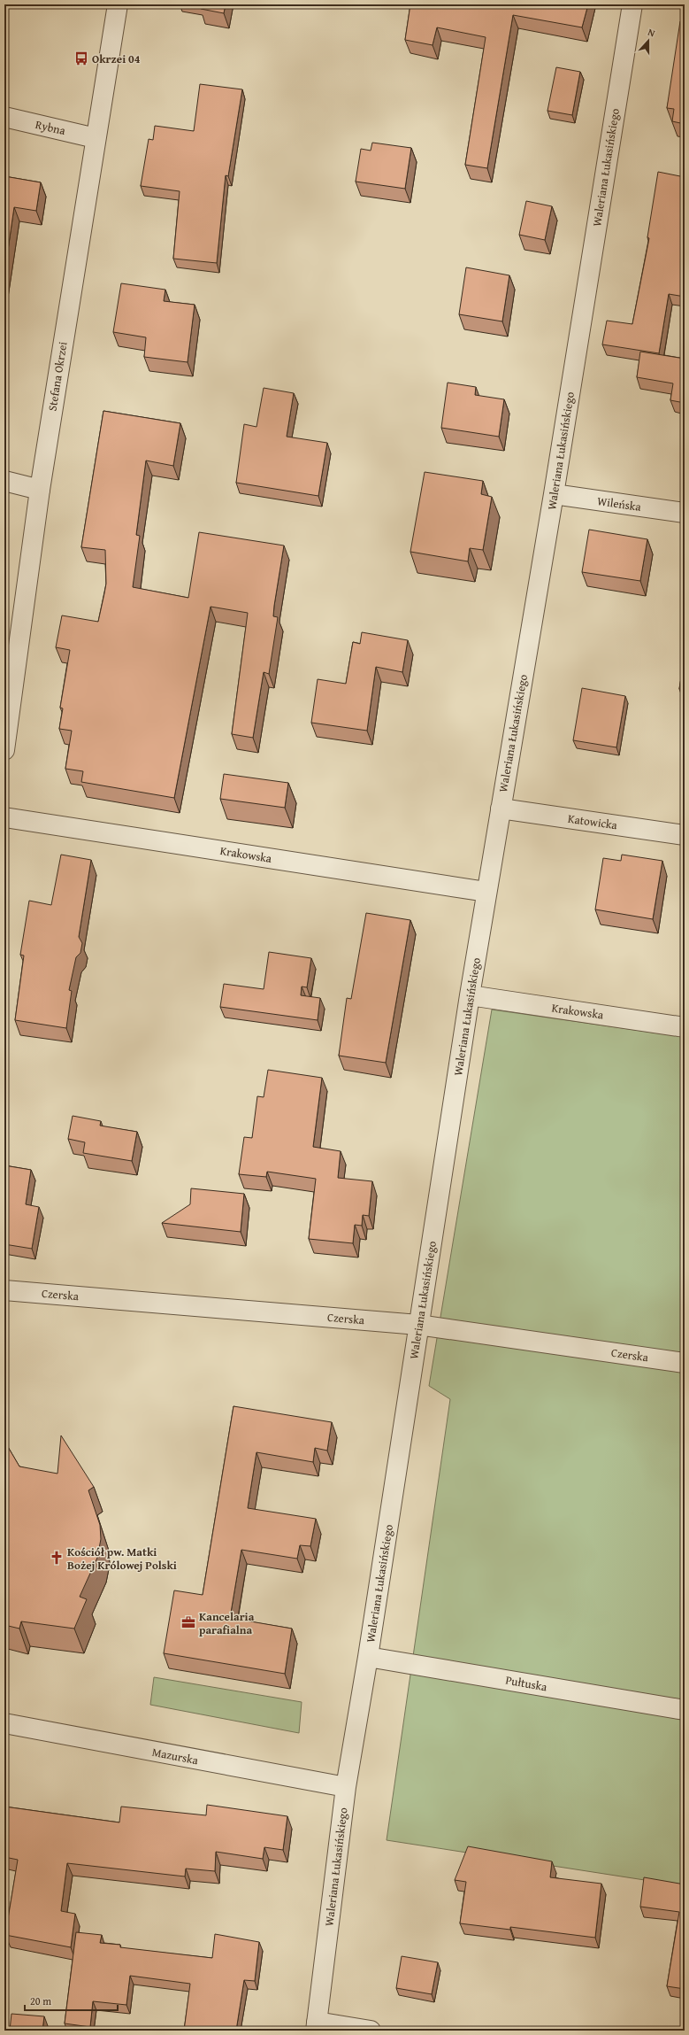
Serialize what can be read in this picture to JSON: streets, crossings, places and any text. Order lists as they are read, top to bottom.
{
  "streets": {
    "street": [
      "Rybna",
      "Waleriana Łukasińskiego",
      "Stefana Okrzei",
      "Wileńska",
      "Katowicka",
      "Krakowska",
      "Czerska",
      "Pułtuska",
      "Mazurska"
    ]
  },
  "crossings": [
    ["Rybna", "Stefana Okrzei"],
    ["Waleriana Łukasińskiego", "Wileńska"],
    ["Waleriana Łukasińskiego", "Katowicka"],
    ["Waleriana Łukasińskiego", "Krakowska"],
    ["Waleriana Łukasińskiego", "Czerska"],
    ["Waleriana Łukasińskiego", "Pułtuska"],
    ["Waleriana Łukasińskiego", "Mazurska"]
  ],
  "places": {
    "bus stop": ["Okrzei 04"],
    "church": ["Kościół pw. Matki Bożej Królowej Polski"],
    "office": ["Kancelaria parafialna"]
  },
  "scale_bar": "20 m",
  "north": "top"
}
